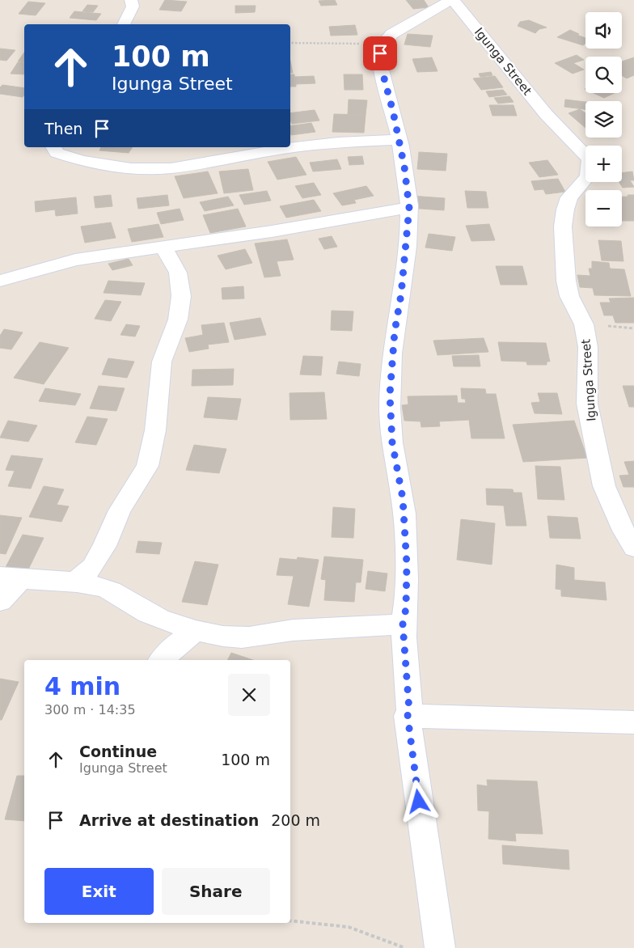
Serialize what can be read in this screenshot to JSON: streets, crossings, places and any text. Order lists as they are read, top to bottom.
{
  "streets": {
    "street": ["Igunga Street"]
  },
  "page": {
    "map_buttons": ["+", "−"],
    "turn": ["100 m", "Igunga Street"],
    "then": "Then",
    "heading": ["4 min", "300 m · 14:35"],
    "list": [
      {
        "name": "Continue",
        "note": "Igunga Street",
        "value": "100 m"
      },
      {
        "name": "Arrive at destination",
        "value": "200 m"
      }
    ],
    "buttons": ["Exit", "Share"]
  }
}
